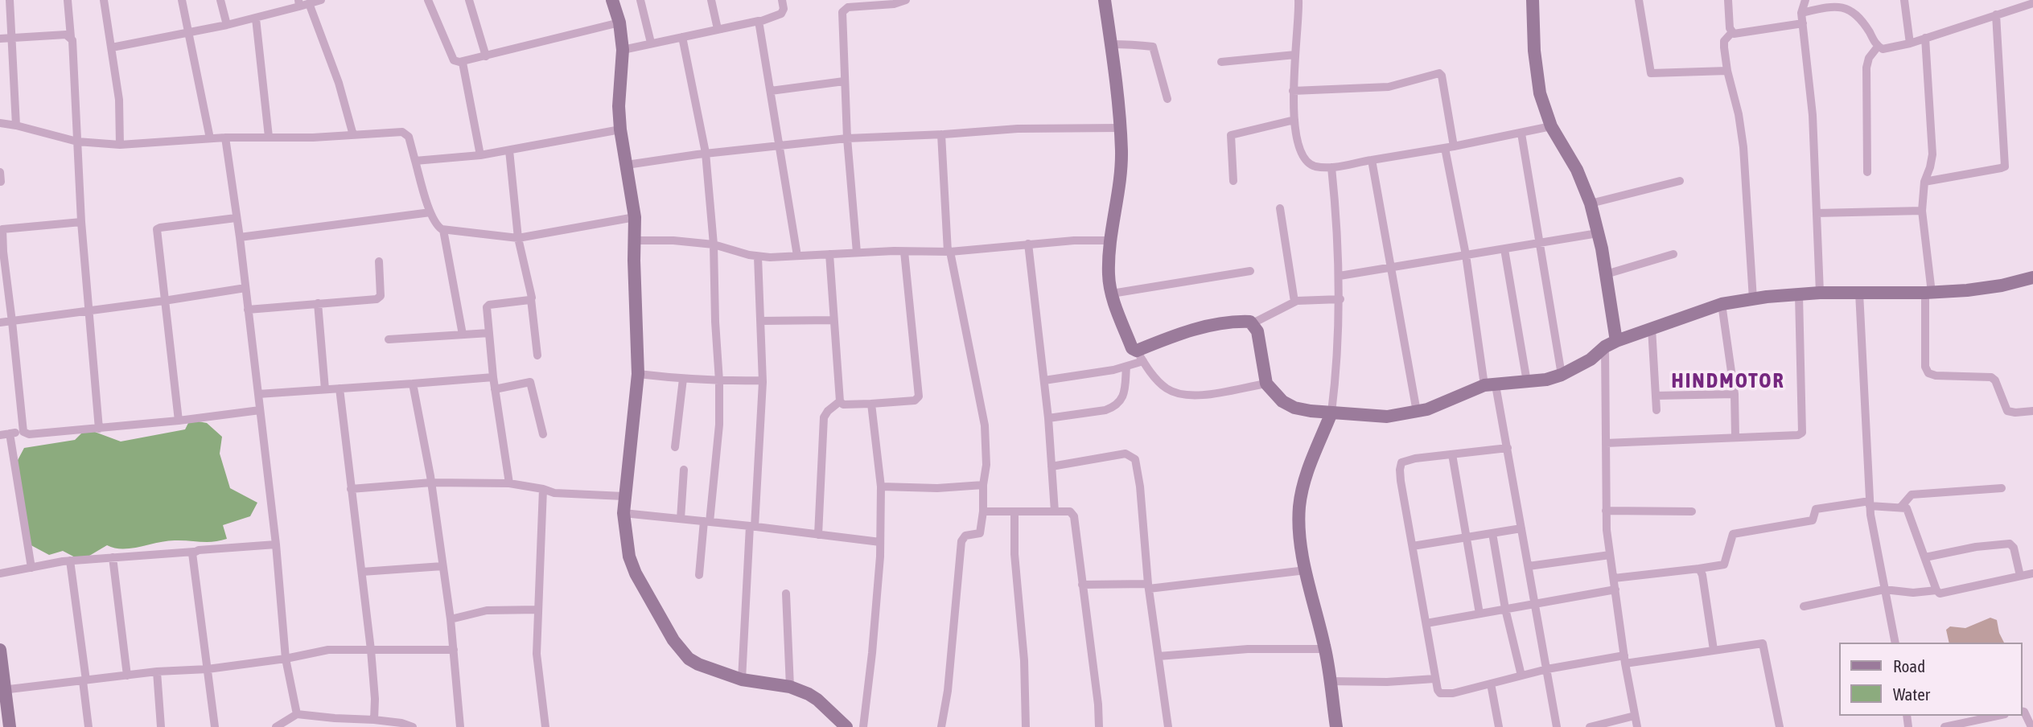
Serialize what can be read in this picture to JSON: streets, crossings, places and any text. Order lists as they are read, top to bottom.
{
  "districts": ["HINDMOTOR"],
  "legend": ["Road", "Water"]
}
